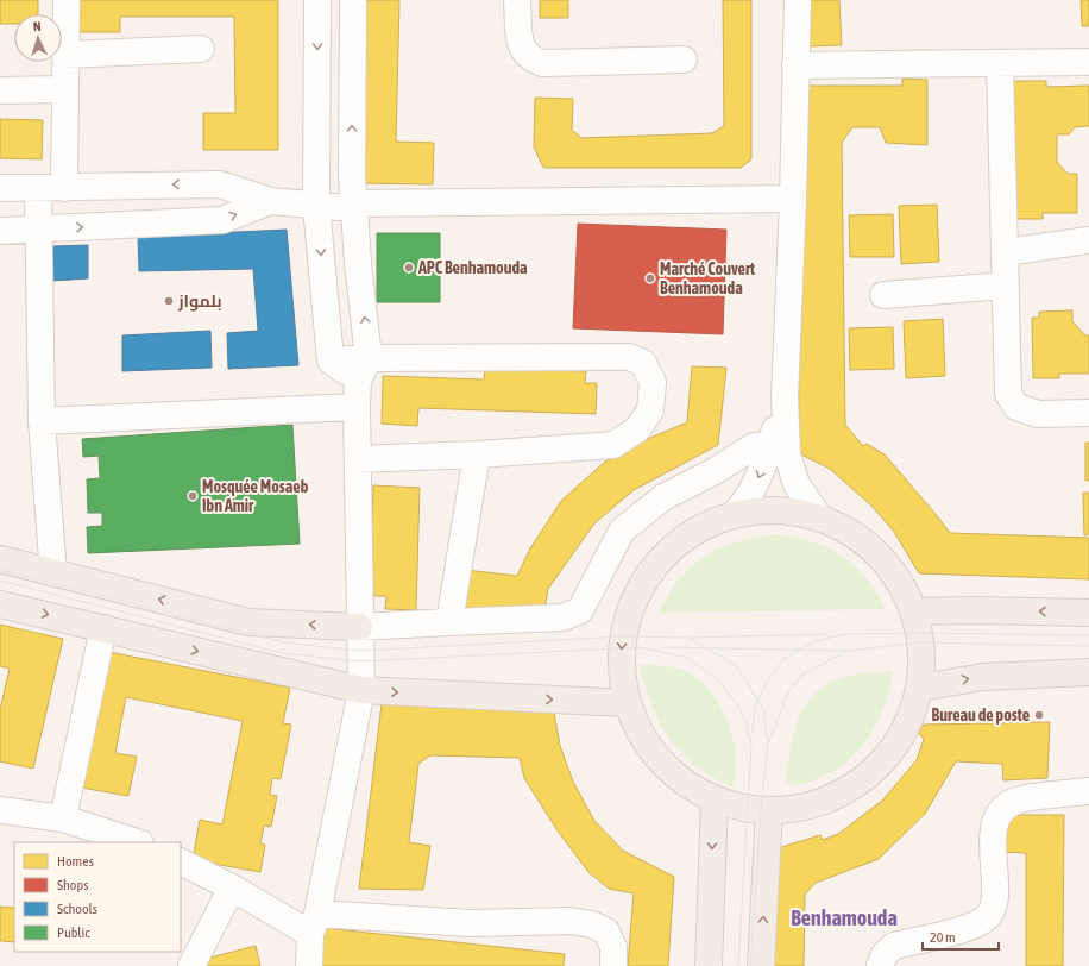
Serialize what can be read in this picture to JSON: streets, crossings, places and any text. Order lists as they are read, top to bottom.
{
  "districts": ["Benhamouda"],
  "places": [
    "APC Benhamouda",
    "Marché Couvert Benhamouda",
    "بلمواز",
    "Mosquée Mosaeb Ibn Amir",
    "Bureau de poste"
  ],
  "legend": [
    "Homes",
    "Shops",
    "Schools",
    "Public"
  ],
  "scale_bar": "20 m",
  "north": "top"
}
